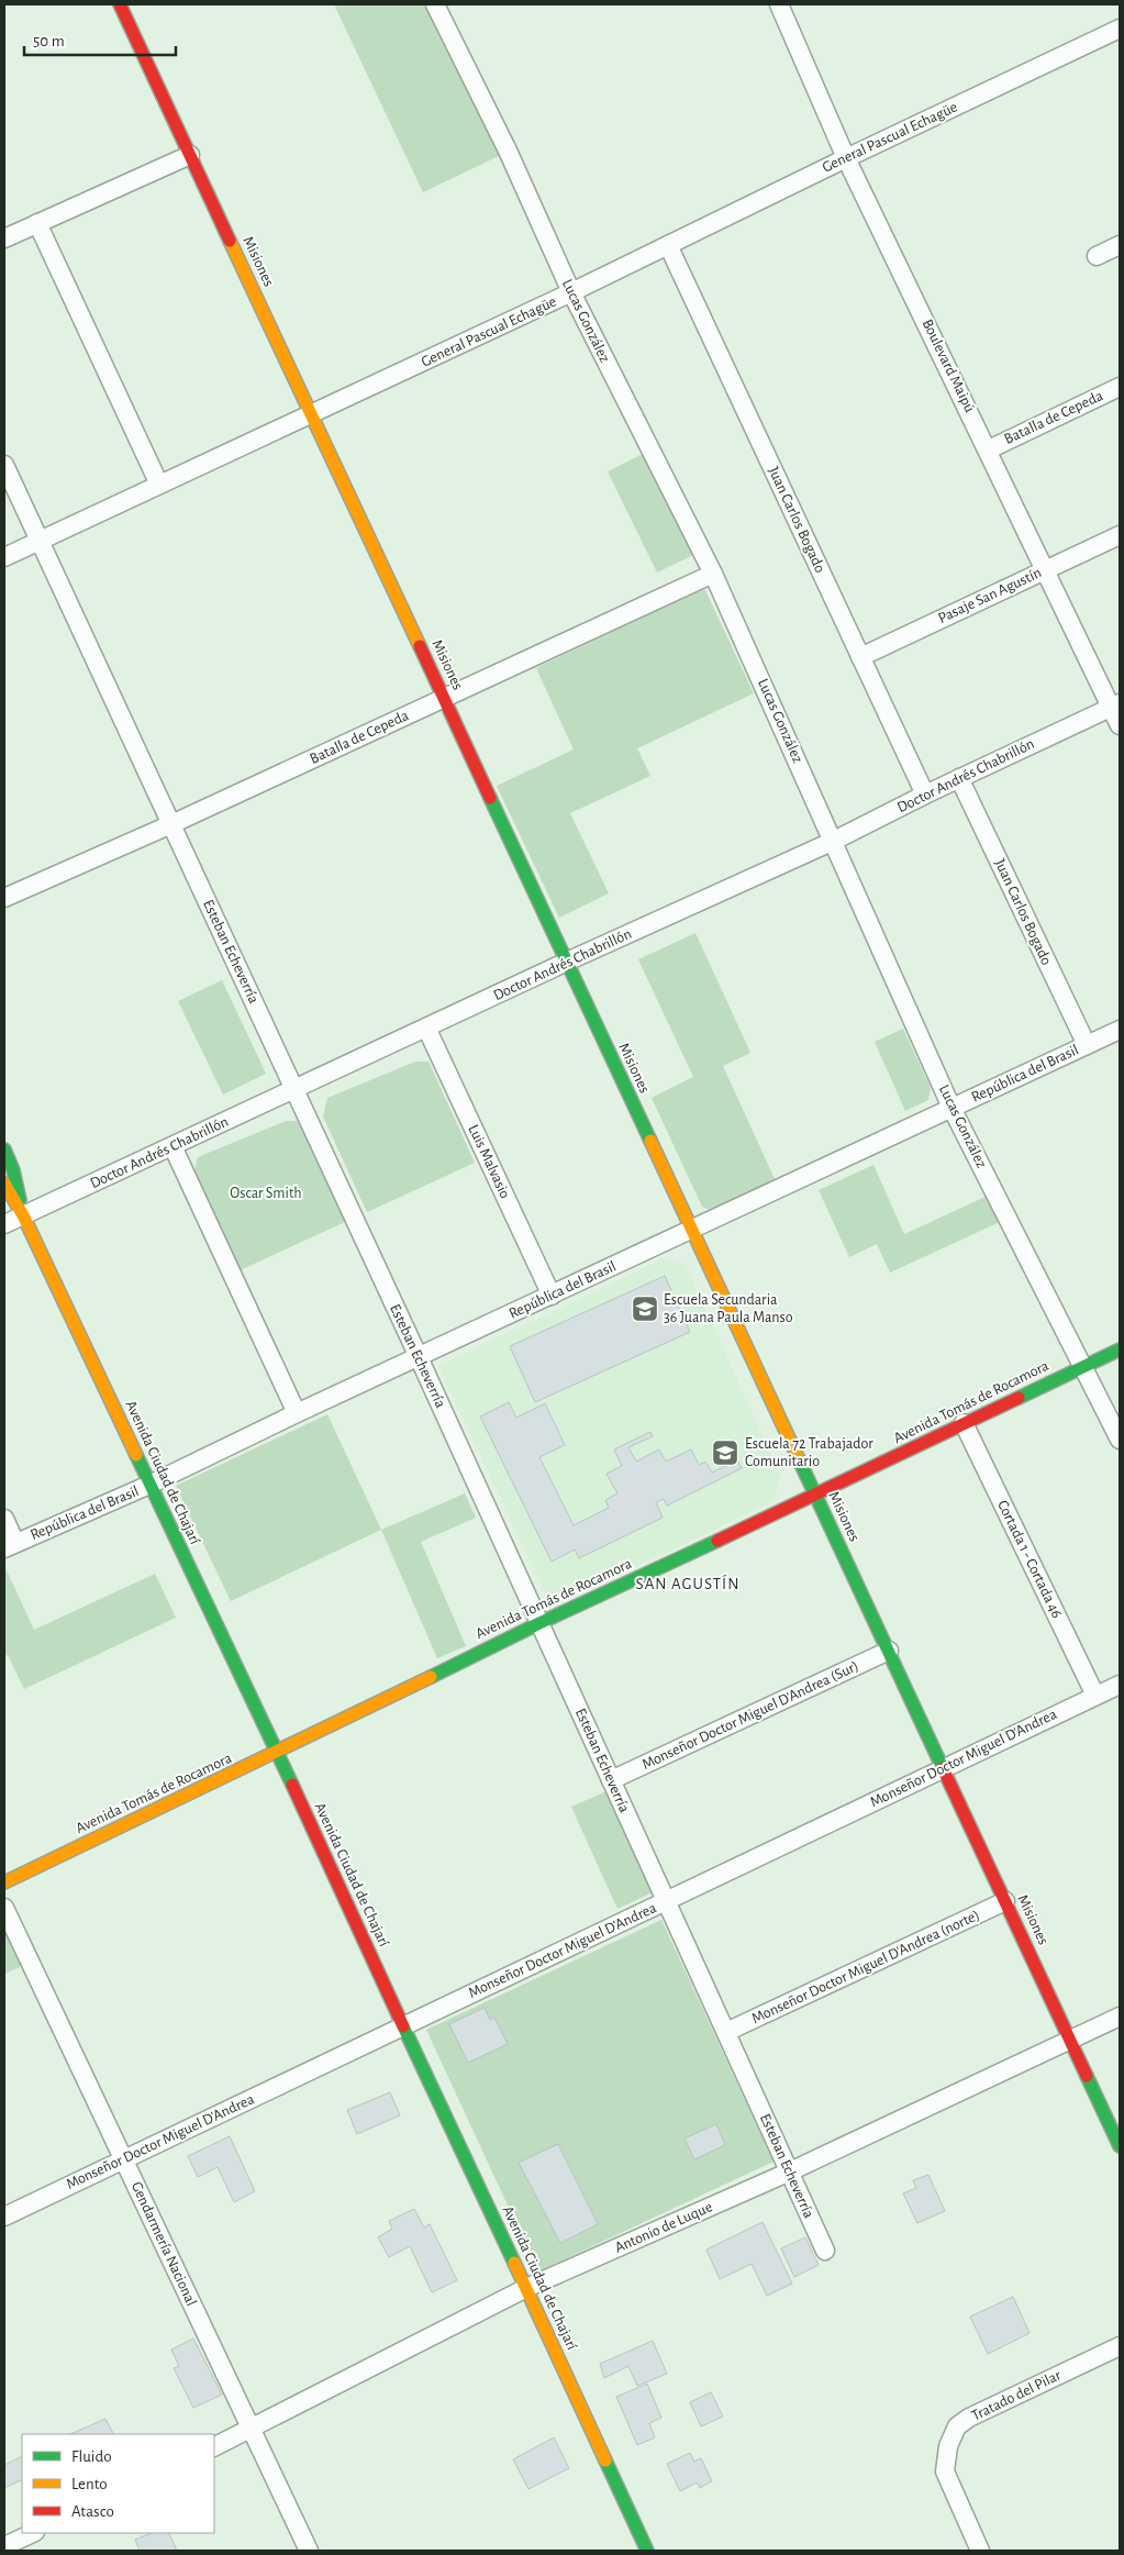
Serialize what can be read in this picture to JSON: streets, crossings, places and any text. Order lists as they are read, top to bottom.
{
  "streets": {
    "street": [
      "General Pascual Echagüe",
      "Misiones",
      "Lucas González",
      "Boulevard Maipú",
      "Batalla de Cepeda",
      "Juan Carlos Bogado",
      "Pasaje San Agustín",
      "Doctor Andrés Chabrillón",
      "Esteban Echeverría",
      "República del Brasil",
      "Luis Malvasio",
      "Avenida Tomás de Rocamora",
      "Avenida Ciudad de Chajarí",
      "Cortada 1 - Cortada 46",
      "Monseñor Doctor Miguel D'Andrea (Sur)",
      "Monseñor Doctor Miguel D'Andrea",
      "Monseñor Doctor Miguel D'Andrea (norte)",
      "Antonio de Luque",
      "Gendarmería Nacional",
      "Tratado del Pilar"
    ]
  },
  "crossings": [
    ["General Pascual Echagüe", "Misiones"],
    ["General Pascual Echagüe", "Lucas González"],
    ["General Pascual Echagüe", "Boulevard Maipú"],
    ["General Pascual Echagüe", "Juan Carlos Bogado"],
    ["General Pascual Echagüe", "Esteban Echeverría"],
    ["Misiones", "Batalla de Cepeda"],
    ["Misiones", "Doctor Andrés Chabrillón"],
    ["Misiones", "República del Brasil"],
    ["Misiones", "Avenida Tomás de Rocamora"],
    ["Misiones", "Monseñor Doctor Miguel D'Andrea (Sur)"],
    ["Misiones", "Monseñor Doctor Miguel D'Andrea"],
    ["Misiones", "Monseñor Doctor Miguel D'Andrea (norte)"],
    ["Misiones", "Antonio de Luque"],
    ["Lucas González", "Batalla de Cepeda"],
    ["Lucas González", "Doctor Andrés Chabrillón"],
    ["Lucas González", "República del Brasil"],
    ["Lucas González", "Avenida Tomás de Rocamora"],
    ["Boulevard Maipú", "Batalla de Cepeda"],
    ["Boulevard Maipú", "Pasaje San Agustín"],
    ["Boulevard Maipú", "Doctor Andrés Chabrillón"],
    ["Batalla de Cepeda", "Esteban Echeverría"],
    ["Juan Carlos Bogado", "Pasaje San Agustín"],
    ["Juan Carlos Bogado", "Doctor Andrés Chabrillón"],
    ["Juan Carlos Bogado", "República del Brasil"],
    ["Doctor Andrés Chabrillón", "Esteban Echeverría"],
    ["Doctor Andrés Chabrillón", "Luis Malvasio"],
    ["Doctor Andrés Chabrillón", "Avenida Ciudad de Chajarí"],
    ["Esteban Echeverría", "República del Brasil"],
    ["Esteban Echeverría", "Avenida Tomás de Rocamora"],
    ["Esteban Echeverría", "Monseñor Doctor Miguel D'Andrea (Sur)"],
    ["Esteban Echeverría", "Monseñor Doctor Miguel D'Andrea"],
    ["Esteban Echeverría", "Monseñor Doctor Miguel D'Andrea (norte)"],
    ["Esteban Echeverría", "Antonio de Luque"],
    ["República del Brasil", "Luis Malvasio"],
    ["República del Brasil", "Avenida Ciudad de Chajarí"],
    ["Avenida Tomás de Rocamora", "Avenida Ciudad de Chajarí"],
    ["Avenida Tomás de Rocamora", "Cortada 1 - Cortada 46"],
    ["Avenida Ciudad de Chajarí", "Monseñor Doctor Miguel D'Andrea"],
    ["Avenida Ciudad de Chajarí", "Antonio de Luque"],
    ["Cortada 1 - Cortada 46", "Monseñor Doctor Miguel D'Andrea"],
    ["Monseñor Doctor Miguel D'Andrea", "Gendarmería Nacional"],
    ["Antonio de Luque", "Gendarmería Nacional"]
  ],
  "districts": ["SAN AGUSTÍN"],
  "parks": ["Oscar Smith"],
  "places": {
    "school or university": ["Escuela Secundaria 36 Juana Paula Manso", "Escuela 72 Trabajador Comunitario"]
  },
  "legend": ["Fluido", "Lento", "Atasco"],
  "scale_bar": "50 m"
}
